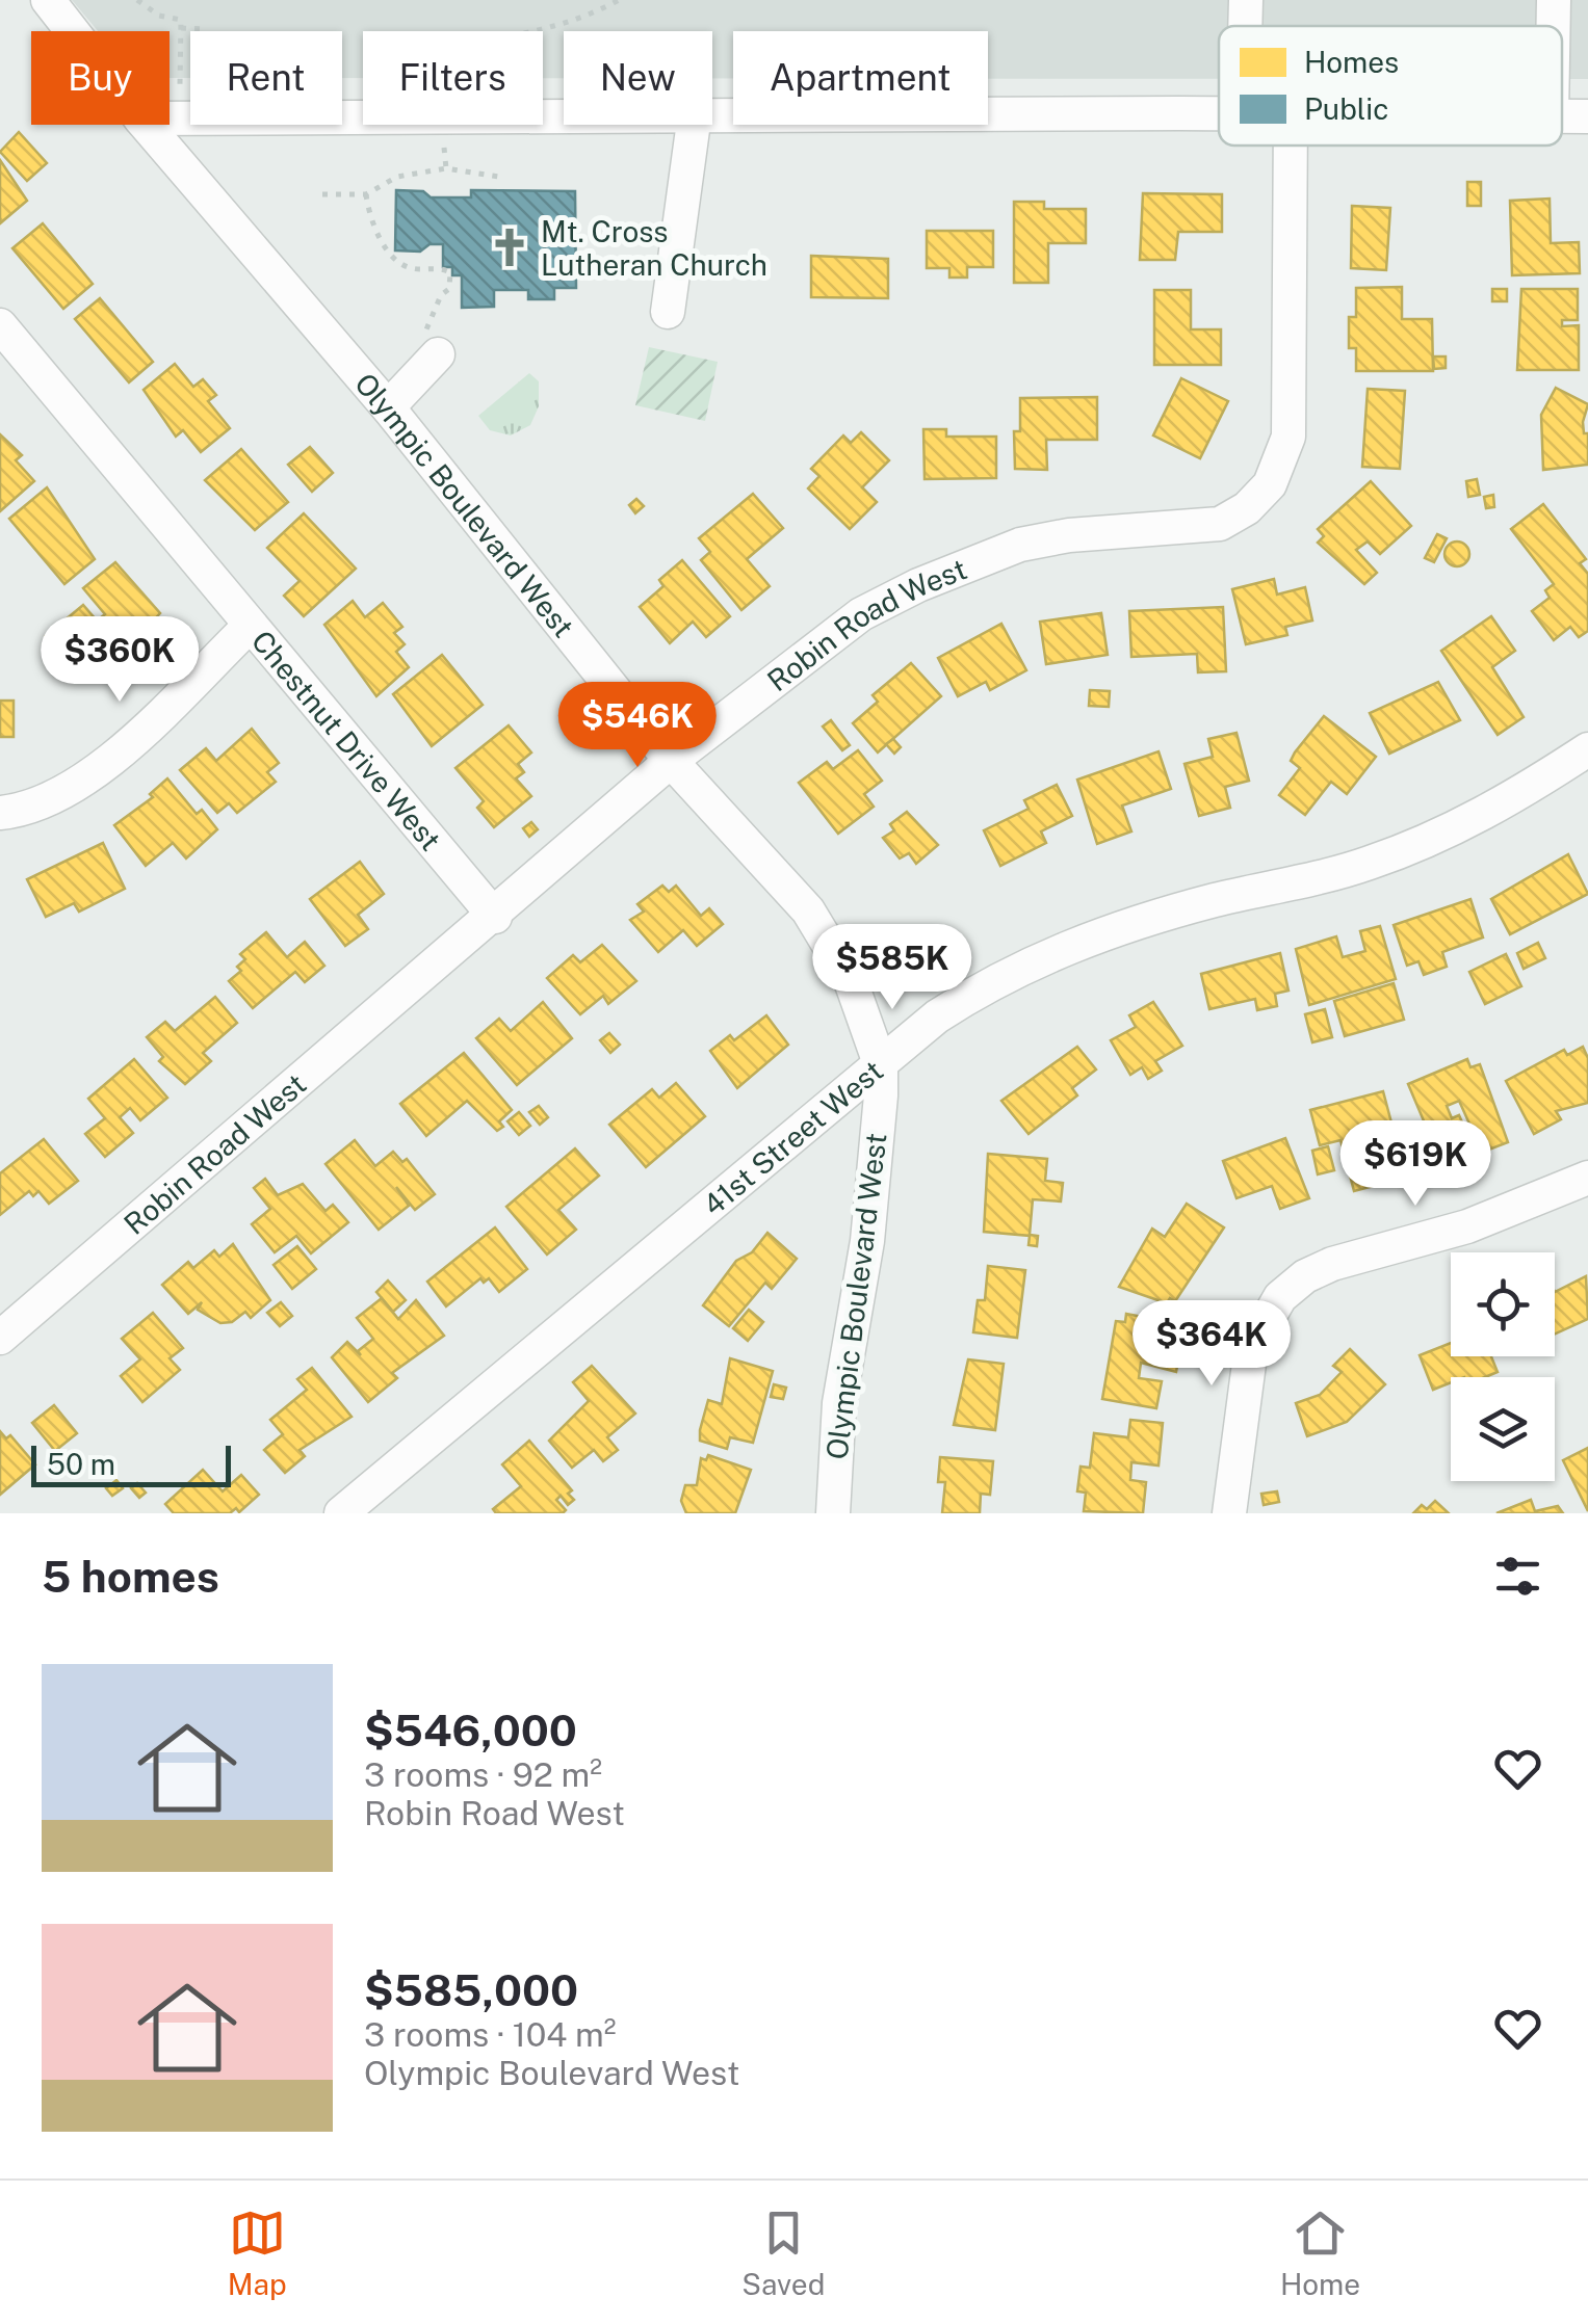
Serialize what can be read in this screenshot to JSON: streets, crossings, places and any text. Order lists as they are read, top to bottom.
{
  "streets": {
    "street": [
      "Olympic Boulevard West",
      "Robin Road West",
      "Chestnut Drive West",
      "41st Street West"
    ]
  },
  "crossings": [
    ["Olympic Boulevard West", "Robin Road West"],
    ["Olympic Boulevard West", "41st Street West"],
    ["Robin Road West", "Chestnut Drive West"]
  ],
  "places": {
    "church": ["Mt. Cross Lutheran Church"]
  },
  "legend": ["Homes", "Public"],
  "scale_bar": "50 m",
  "page": {
    "chip": [
      "Buy",
      "Rent",
      "Filters",
      "New",
      "Apartment"
    ],
    "price": [
      "$360K",
      "$546K",
      "$585K",
      "$619K",
      "$364K"
    ],
    "scale": "50 m",
    "heading": "5 homes",
    "list": [
      {
        "name": "$546,000",
        "note": "3 rooms · 92 m² · Robin Road West"
      },
      {
        "name": "$585,000",
        "note": "3 rooms · 104 m² · Olympic Boulevard West"
      }
    ],
    "tabs": ["Map", "Saved", "Home"]
  }
}
